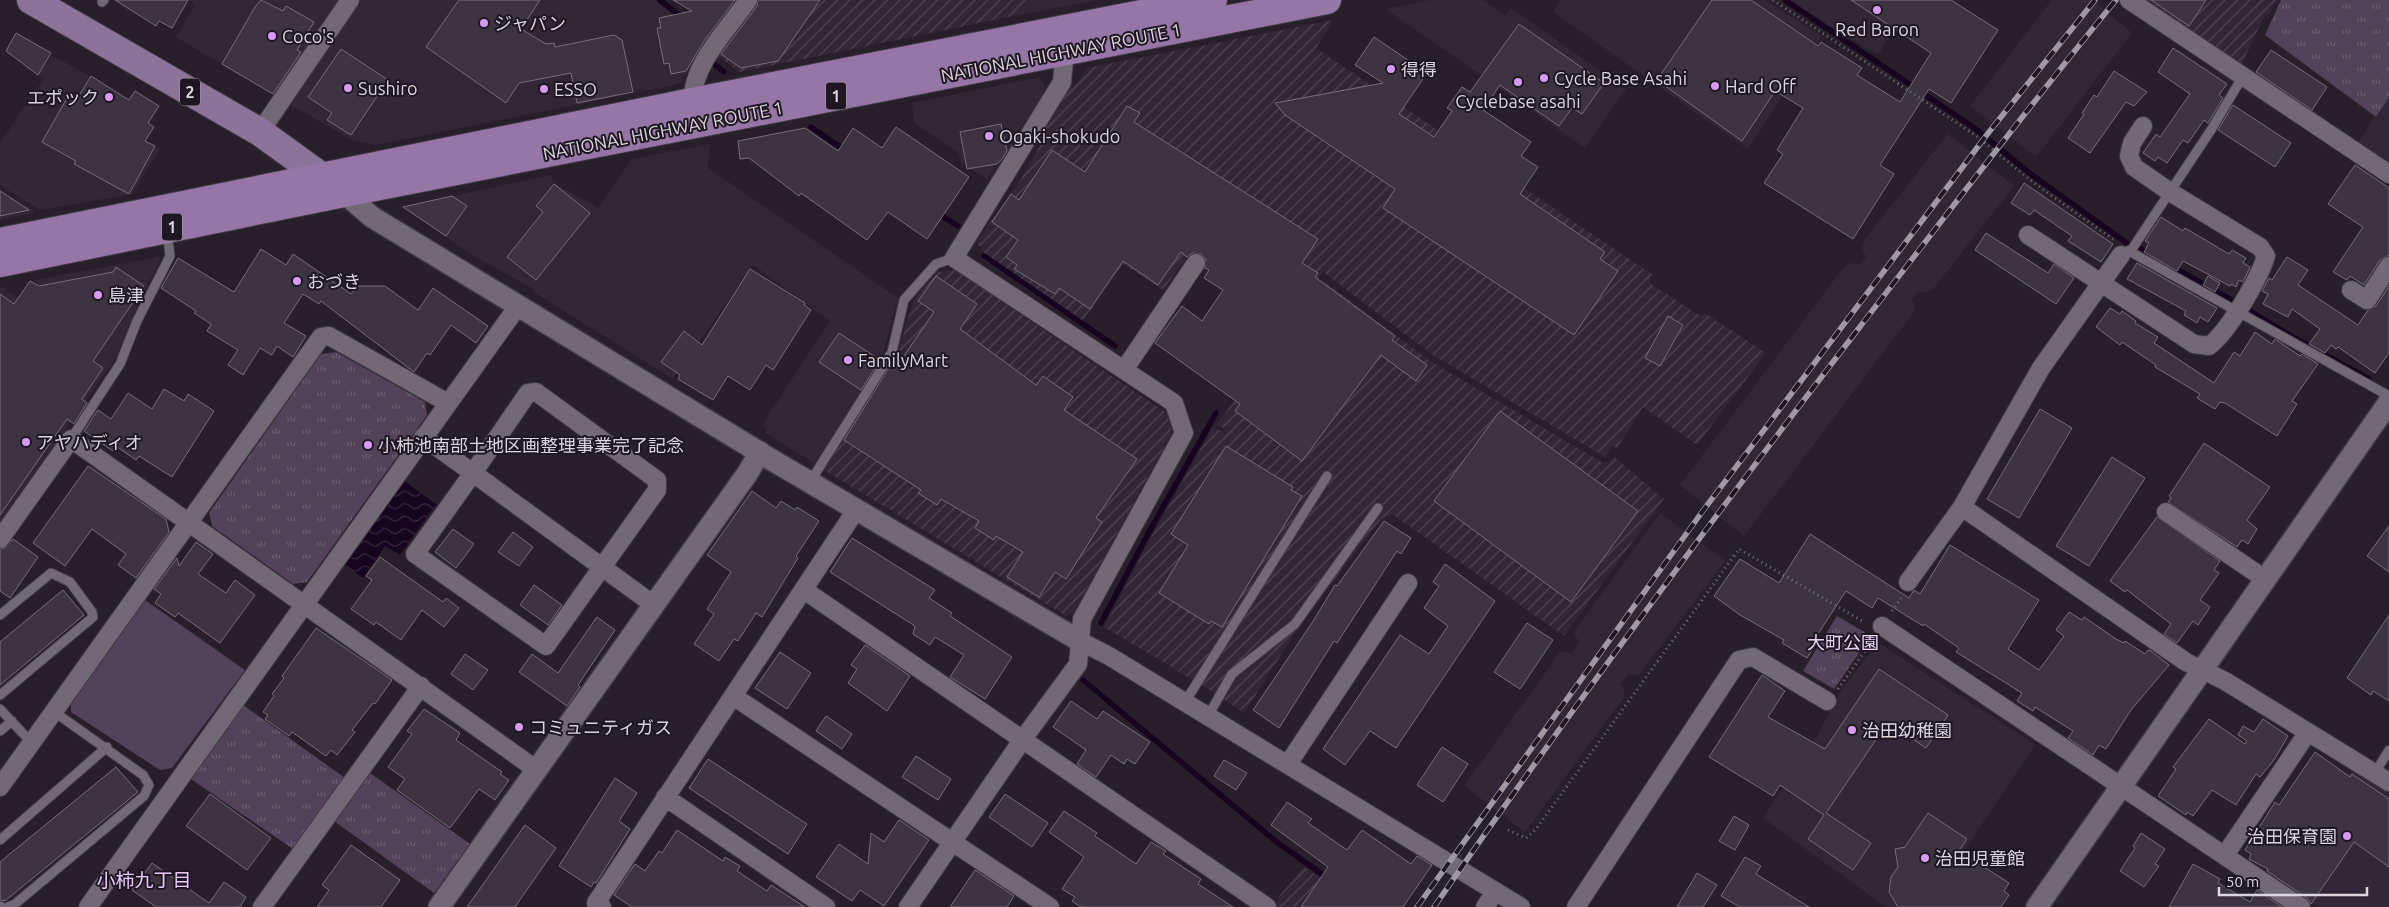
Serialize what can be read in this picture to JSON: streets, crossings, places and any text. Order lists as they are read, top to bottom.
{
  "streets": {
    "highway": ["NATIONAL HIGHWAY ROUTE 1", "1"],
    "main road": ["2"]
  },
  "crossings": [
    ["NATIONAL HIGHWAY ROUTE 1", "2"]
  ],
  "districts": ["小柿九丁目"],
  "parks": ["大町公園"],
  "places": [
    "Red Baron",
    "ジャパン",
    "Coco's",
    "得得",
    "Cycle Base Asahi",
    "Cyclebase asahi",
    "Hard Off",
    "Sushiro",
    "ESSO",
    "エポック",
    "Ogaki-shokudo",
    "おづき",
    "島津",
    "FamilyMart",
    "アヤハディオ",
    "小柿池南部土地区画整理事業完了記念",
    "コミュニティガス",
    "治田幼稚園",
    "治田保育園",
    "治田児童館"
  ],
  "scale_bar": "50 m"
}
